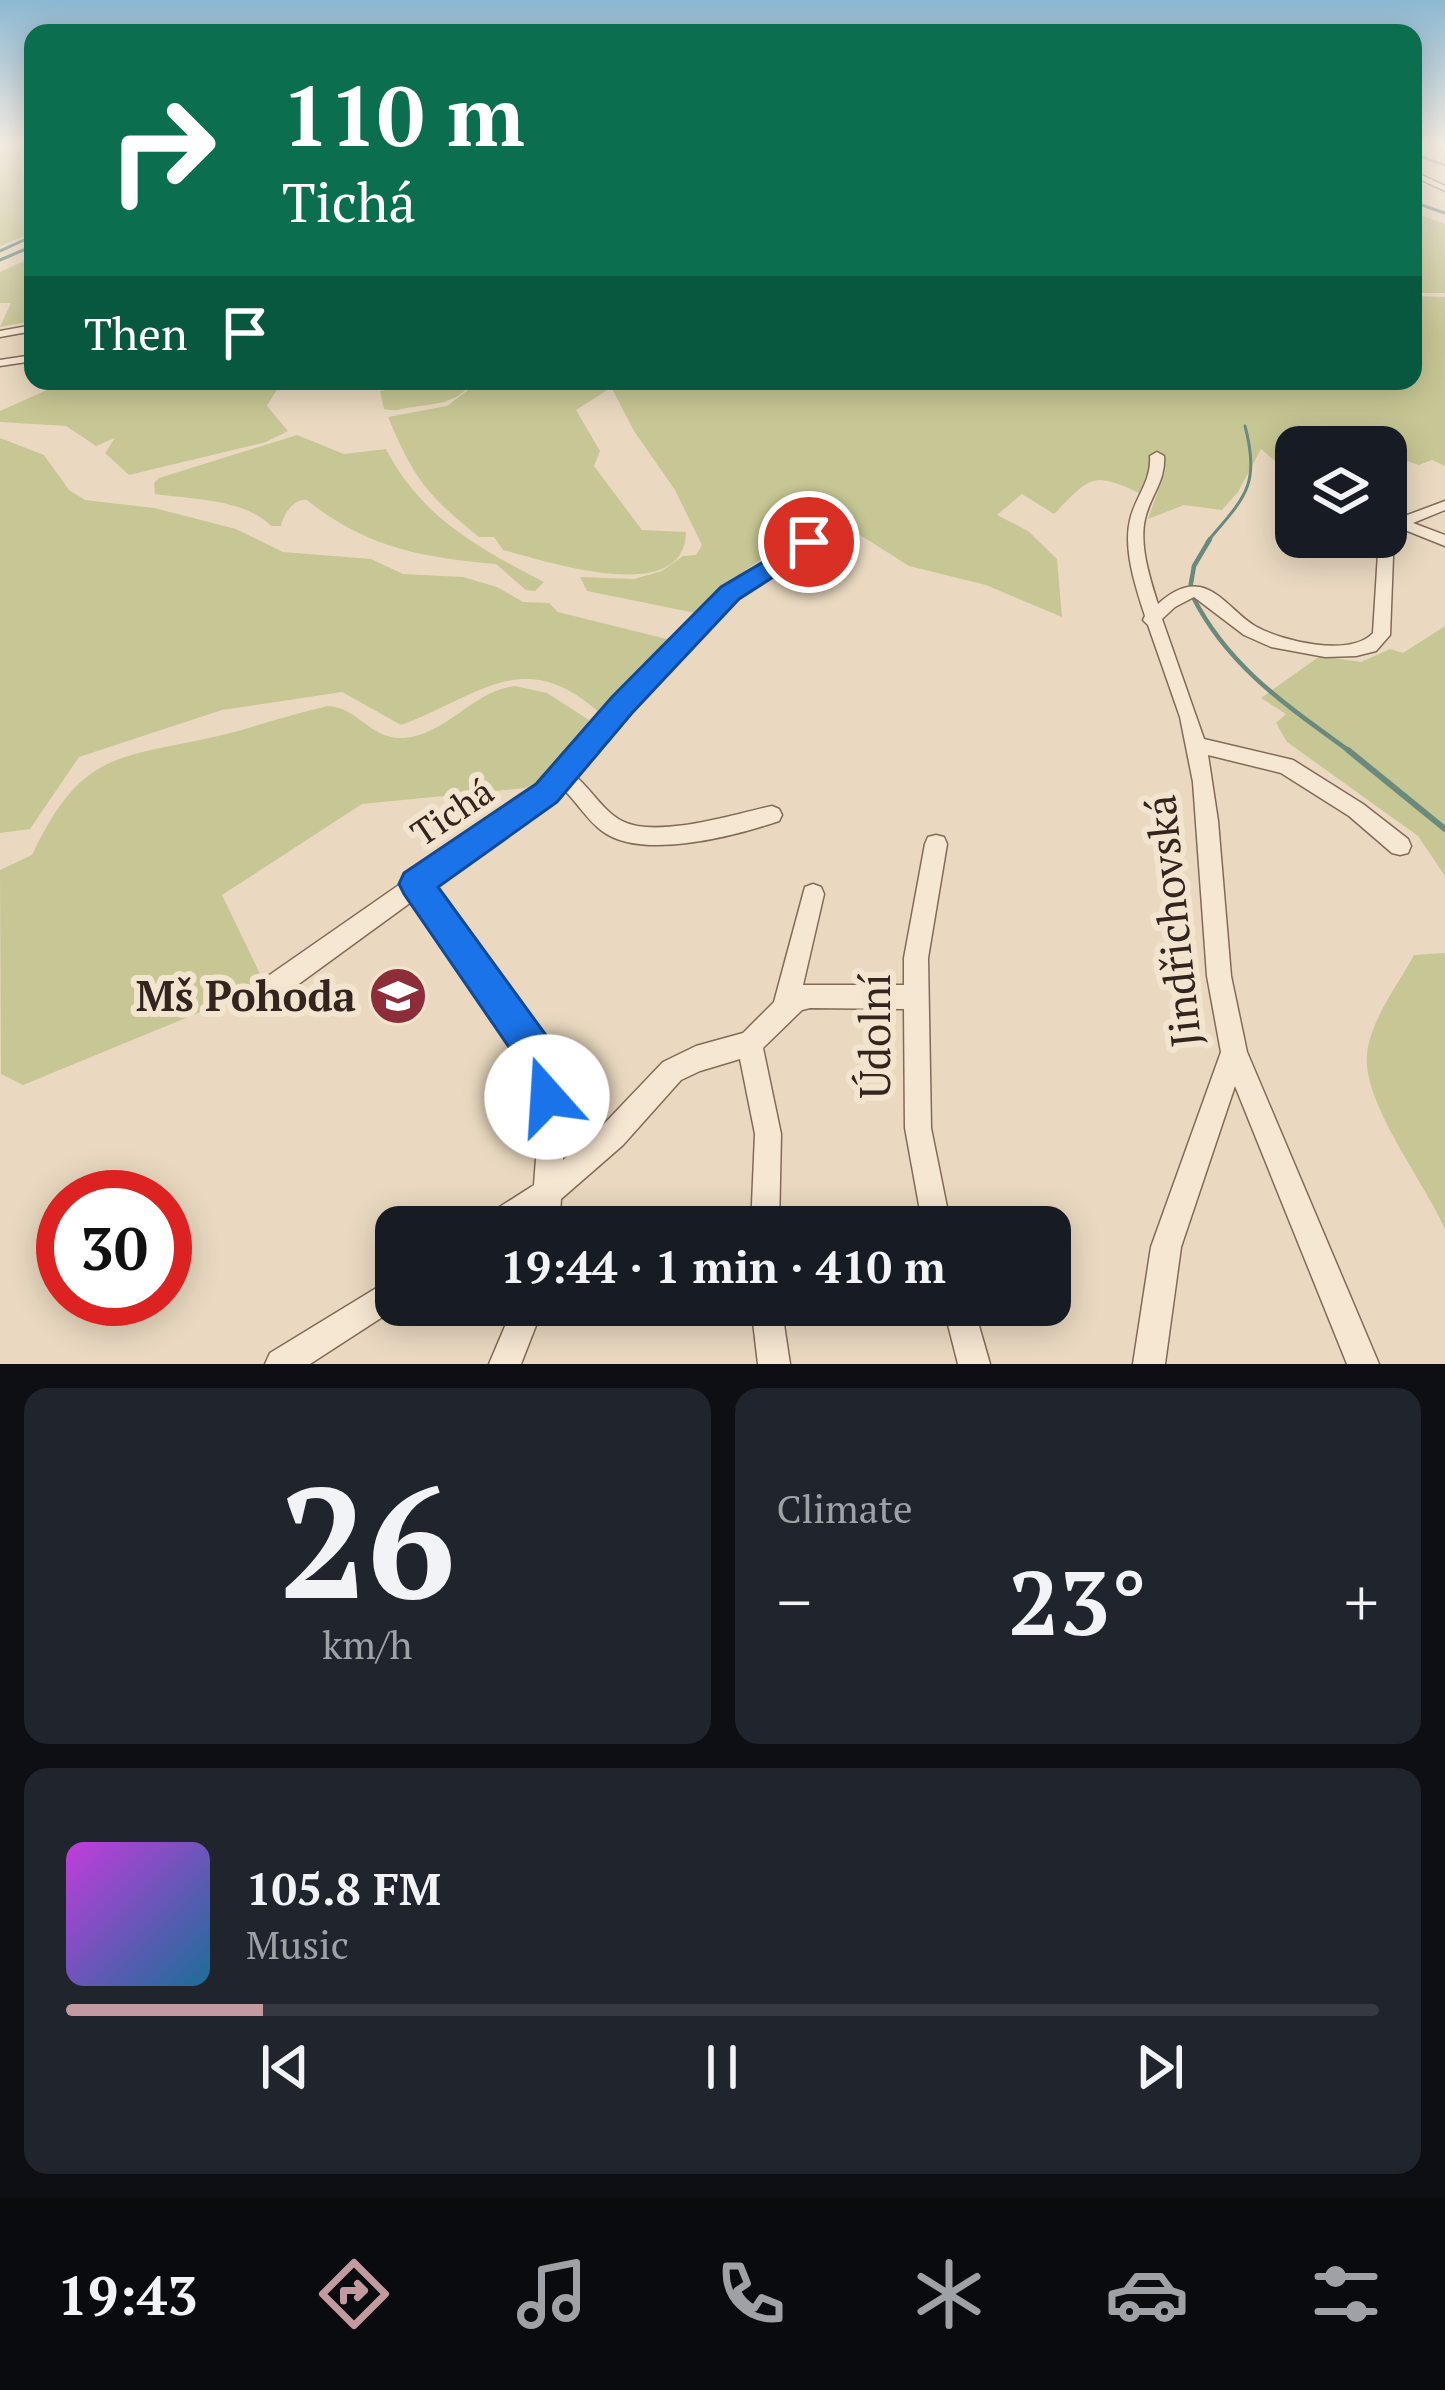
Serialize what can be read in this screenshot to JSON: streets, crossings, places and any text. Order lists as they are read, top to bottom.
{
  "streets": {
    "street": ["Tichá", "Jindřichovská", "Údolní"]
  },
  "places": {
    "school or university": ["Mš Pohoda"]
  },
  "page": {
    "turn": ["110 m", "Tichá"],
    "then": "Then",
    "limit": "30",
    "trip": "19:44 · 1 min · 410 m",
    "tile": [
      ["26", "km/h"],
      "Climate"
    ],
    "heat": ["−", "23°", "+"],
    "song": ["105.8 FM", "Music"],
    "tabs": "19:43"
  }
}
